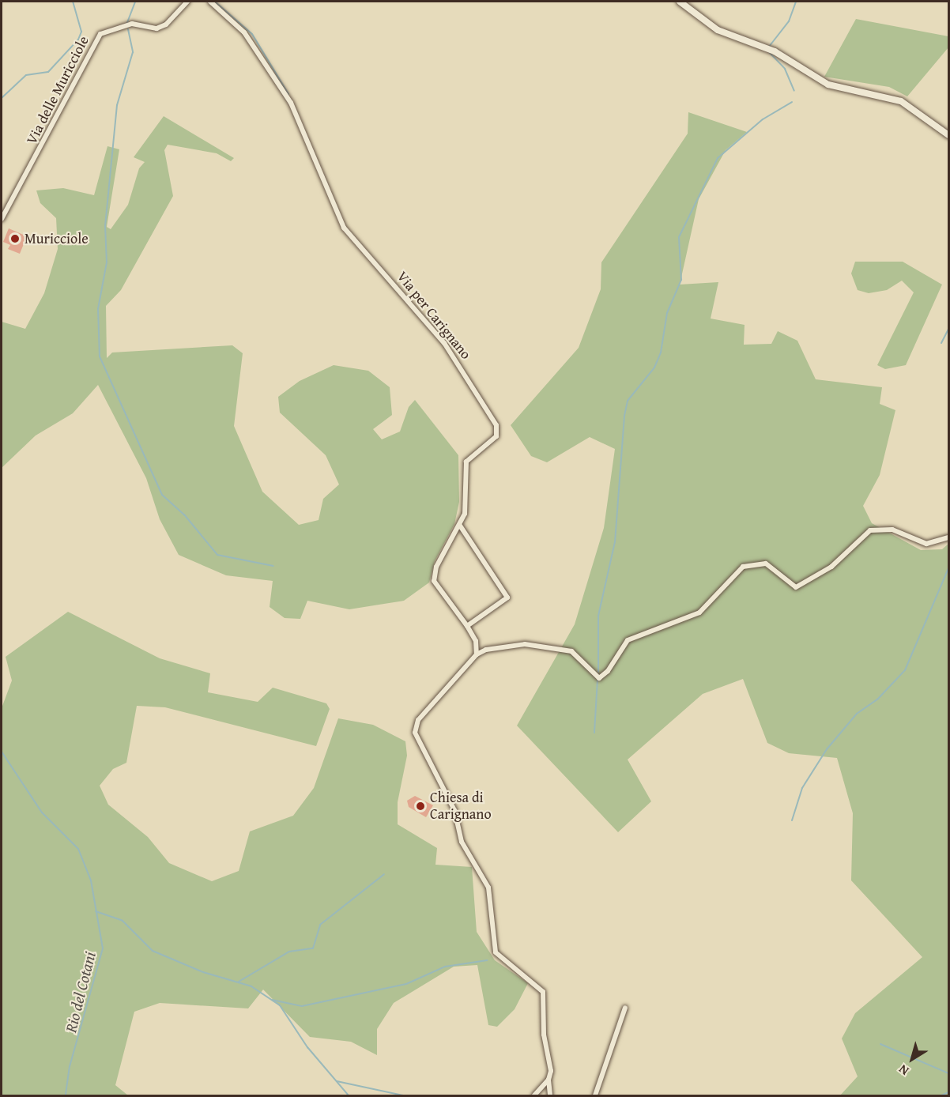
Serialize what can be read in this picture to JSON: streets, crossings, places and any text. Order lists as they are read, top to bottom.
{
  "streets": {
    "street": ["Via delle Muricciole", "Via per Carignano"]
  },
  "water": ["Rio del Cotani"],
  "places": ["Muricciole", "Chiesa di Carignano"],
  "north": "bottom left"
}
